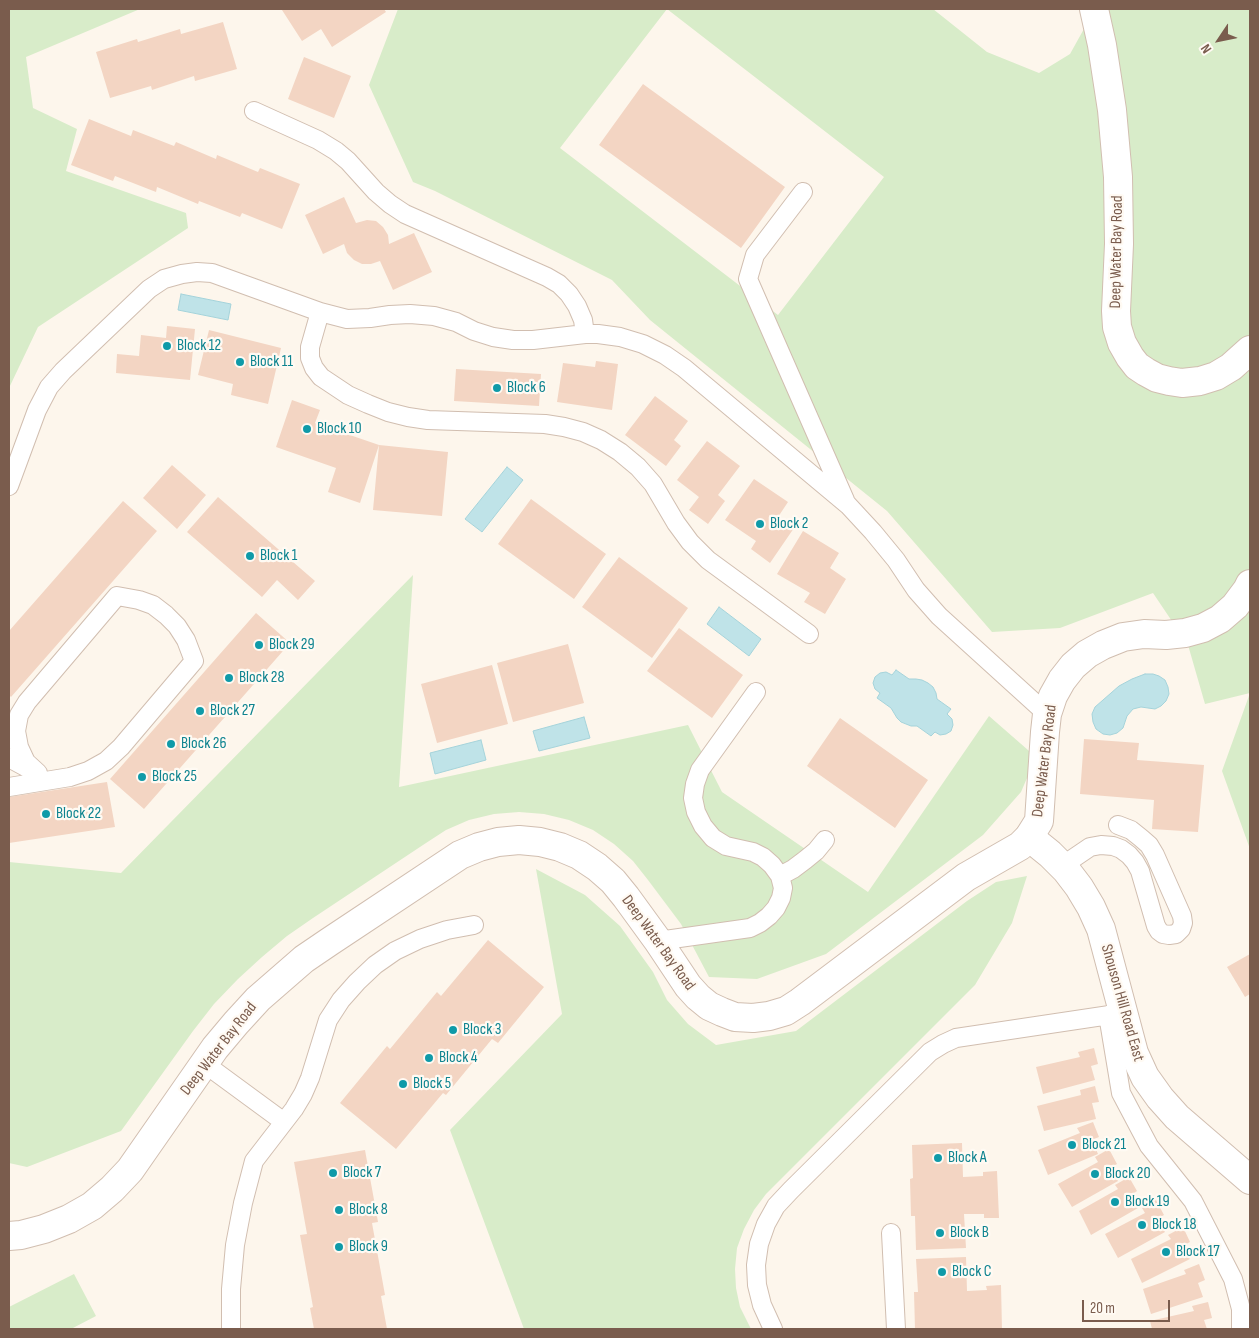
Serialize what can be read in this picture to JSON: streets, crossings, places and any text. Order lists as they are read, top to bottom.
{
  "streets": {
    "street": ["Deep Water Bay Road", "Shouson Hill Road East"]
  },
  "crossings": [
    ["Deep Water Bay Road", "Shouson Hill Road East"]
  ],
  "places": [
    "Block 12",
    "Block 11",
    "Block 6",
    "Block 10",
    "Block 2",
    "Block 1",
    "Block 29",
    "Block 28",
    "Block 27",
    "Block 26",
    "Block 25",
    "Block 22",
    "Block 3",
    "Block 4",
    "Block 5",
    "Block 21",
    "Block A",
    "Block 7",
    "Block 20",
    "Block 19",
    "Block 8",
    "Block 18",
    "Block B",
    "Block 9",
    "Block 17",
    "Block C"
  ],
  "scale_bar": "20 m",
  "north": "bottom left"
}
